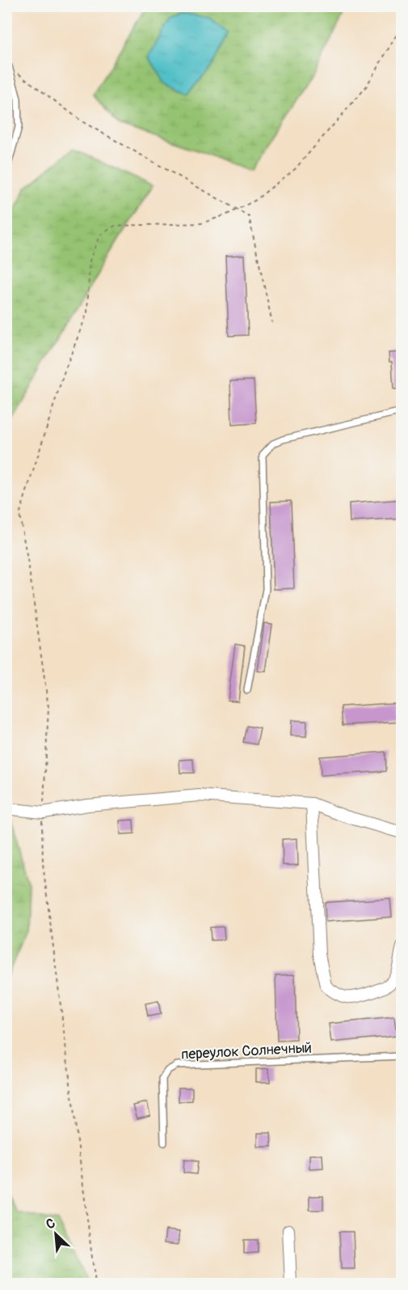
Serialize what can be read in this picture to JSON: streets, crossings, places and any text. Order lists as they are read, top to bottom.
{
  "streets": {
    "lane": ["переулок Солнечный"]
  },
  "north": "top left"
}
